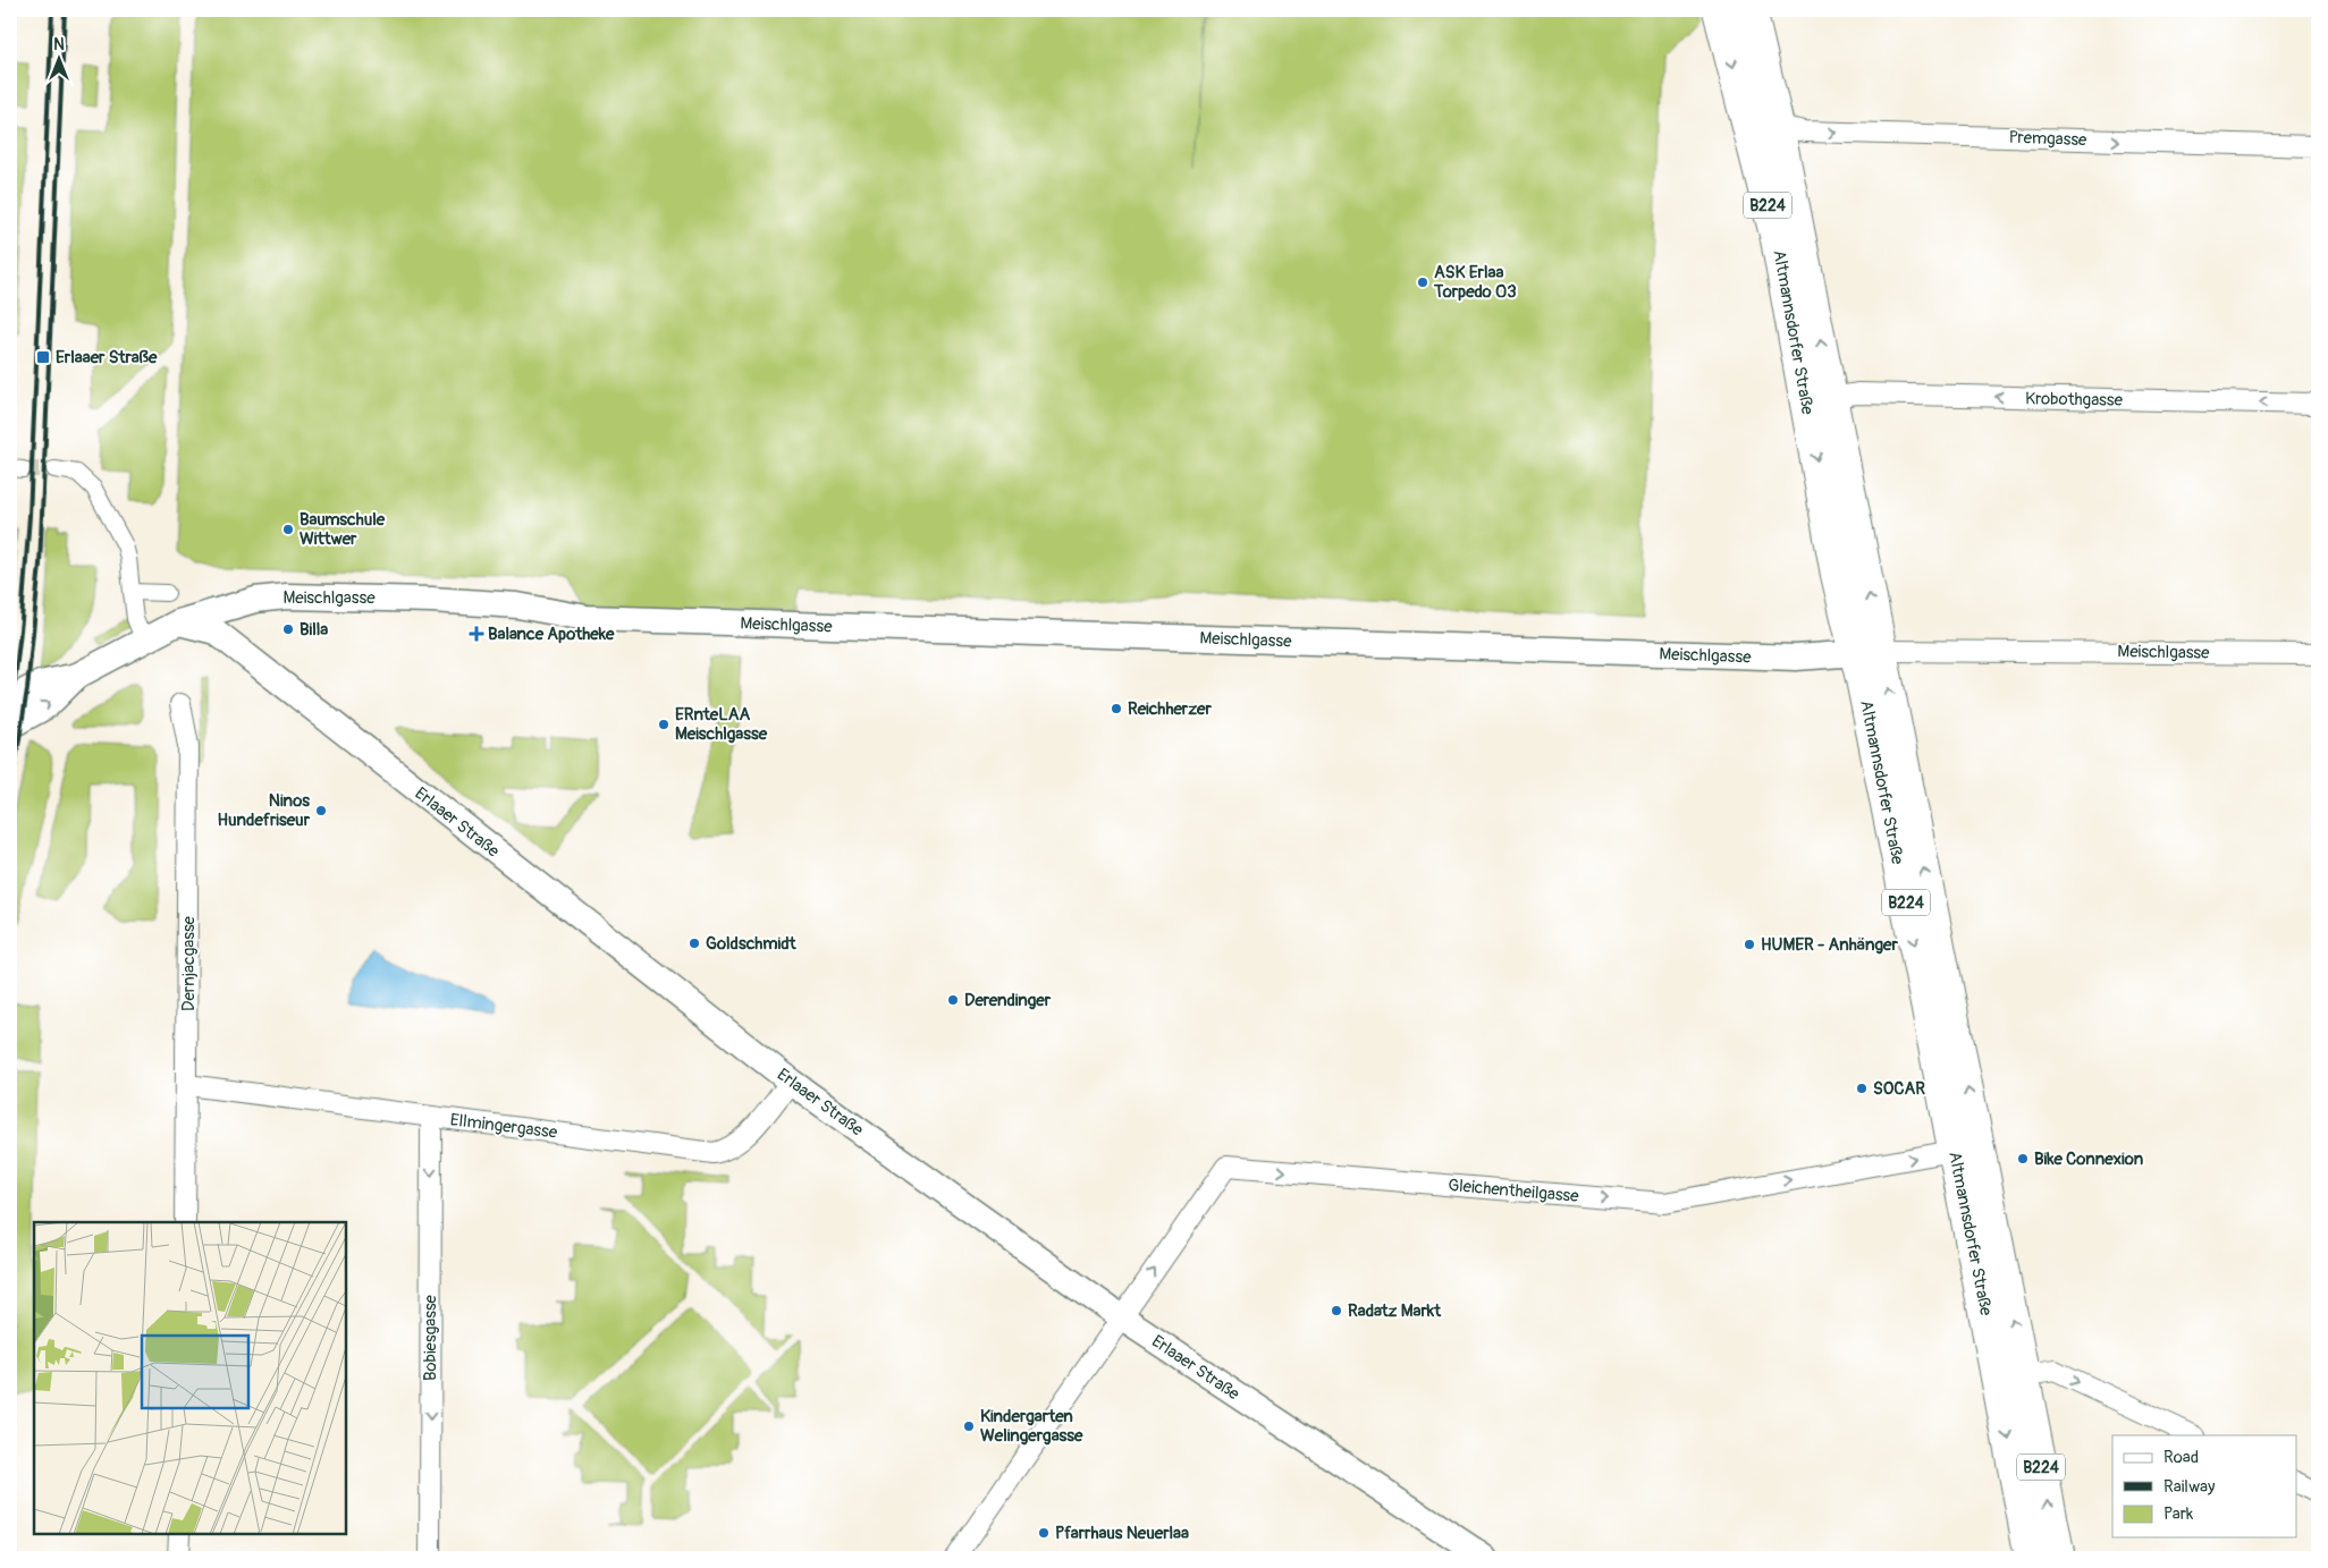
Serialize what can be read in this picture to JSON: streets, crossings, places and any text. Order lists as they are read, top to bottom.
{
  "streets": {
    "main road": ["B224", "Altmannsdorfer Straße"],
    "street": [
      "Premgasse",
      "Krobothgasse",
      "Meischlgasse",
      "Erlaaer Straße",
      "Dernjacgasse",
      "Ellmingergasse",
      "Gleichentheilgasse",
      "Bobiesgasse"
    ]
  },
  "crossings": [
    ["Premgasse", "Altmannsdorfer Straße"],
    ["Altmannsdorfer Straße", "Krobothgasse"],
    ["Altmannsdorfer Straße", "Meischlgasse"],
    ["Altmannsdorfer Straße", "Gleichentheilgasse"],
    ["Meischlgasse", "Erlaaer Straße"],
    ["Erlaaer Straße", "Ellmingergasse"],
    ["Erlaaer Straße", "Gleichentheilgasse"],
    ["Dernjacgasse", "Ellmingergasse"],
    ["Ellmingergasse", "Bobiesgasse"]
  ],
  "one_way": [
    "Premgasse",
    "Krobothgasse",
    "Gleichentheilgasse",
    "Bobiesgasse"
  ],
  "places": {
    "other": [
      "ASK Erlaa Torpedo 03",
      "Baumschule Wittwer",
      "Billa",
      "Reichherzer",
      "ERnteLAA Meischlgasse",
      "Ninos Hundefriseur",
      "Goldschmidt",
      "HUMER - Anhänger",
      "Derendinger",
      "SOCAR",
      "Bike Connexion",
      "Radatz Markt",
      "Kindergarten Welingergasse",
      "Pfarrhaus Neuerlaa"
    ],
    "transit": ["Erlaaer Straße"],
    "health": ["Balance Apotheke"]
  },
  "legend": ["Road", "Railway", "Park"],
  "north": "top"
}
